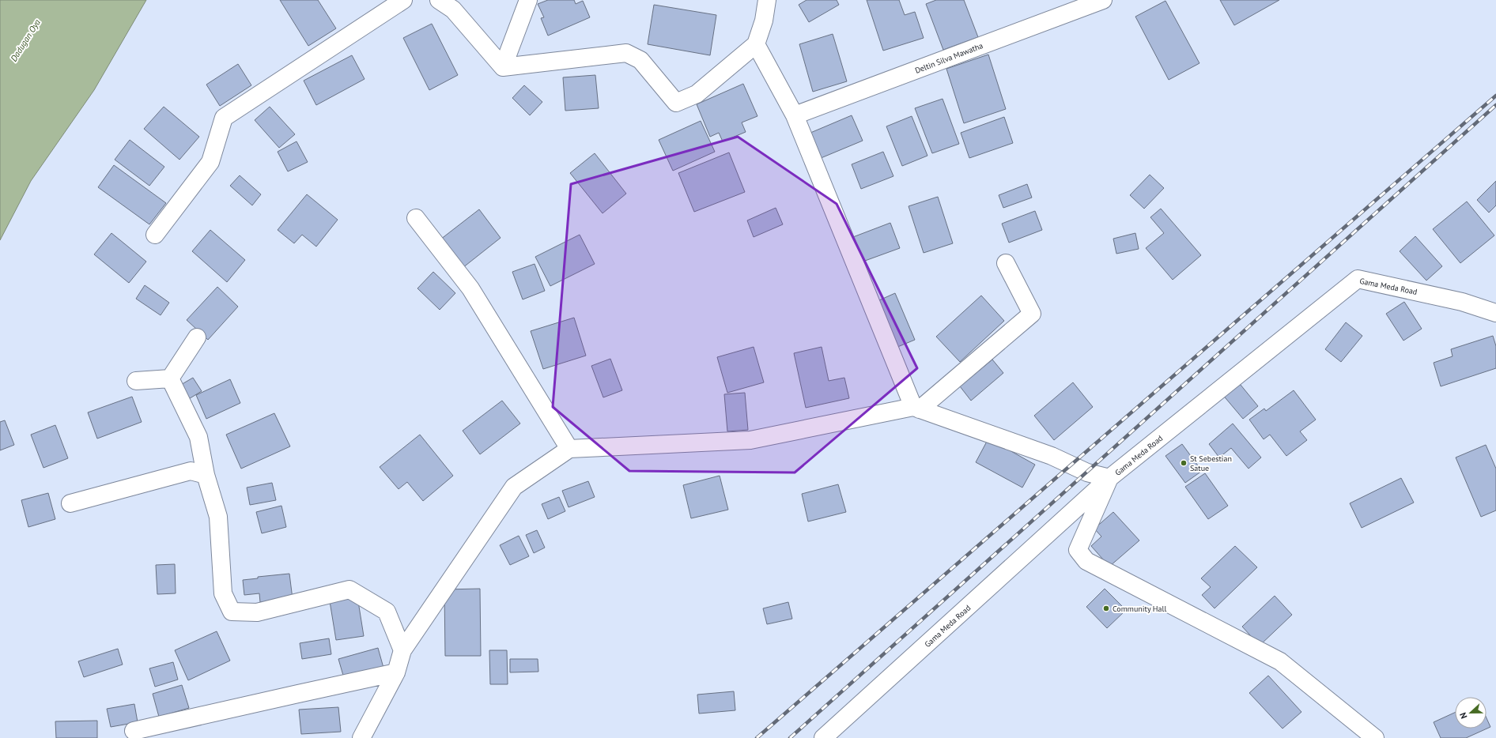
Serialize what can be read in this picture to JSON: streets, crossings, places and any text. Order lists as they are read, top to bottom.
{
  "streets": {
    "street": ["Deltin Silva Mawatha", "Gama Meda Road"]
  },
  "water": ["Dadugan Oya"],
  "places": ["St Sebestian Satue", "Community Hall"],
  "north": "left"
}
